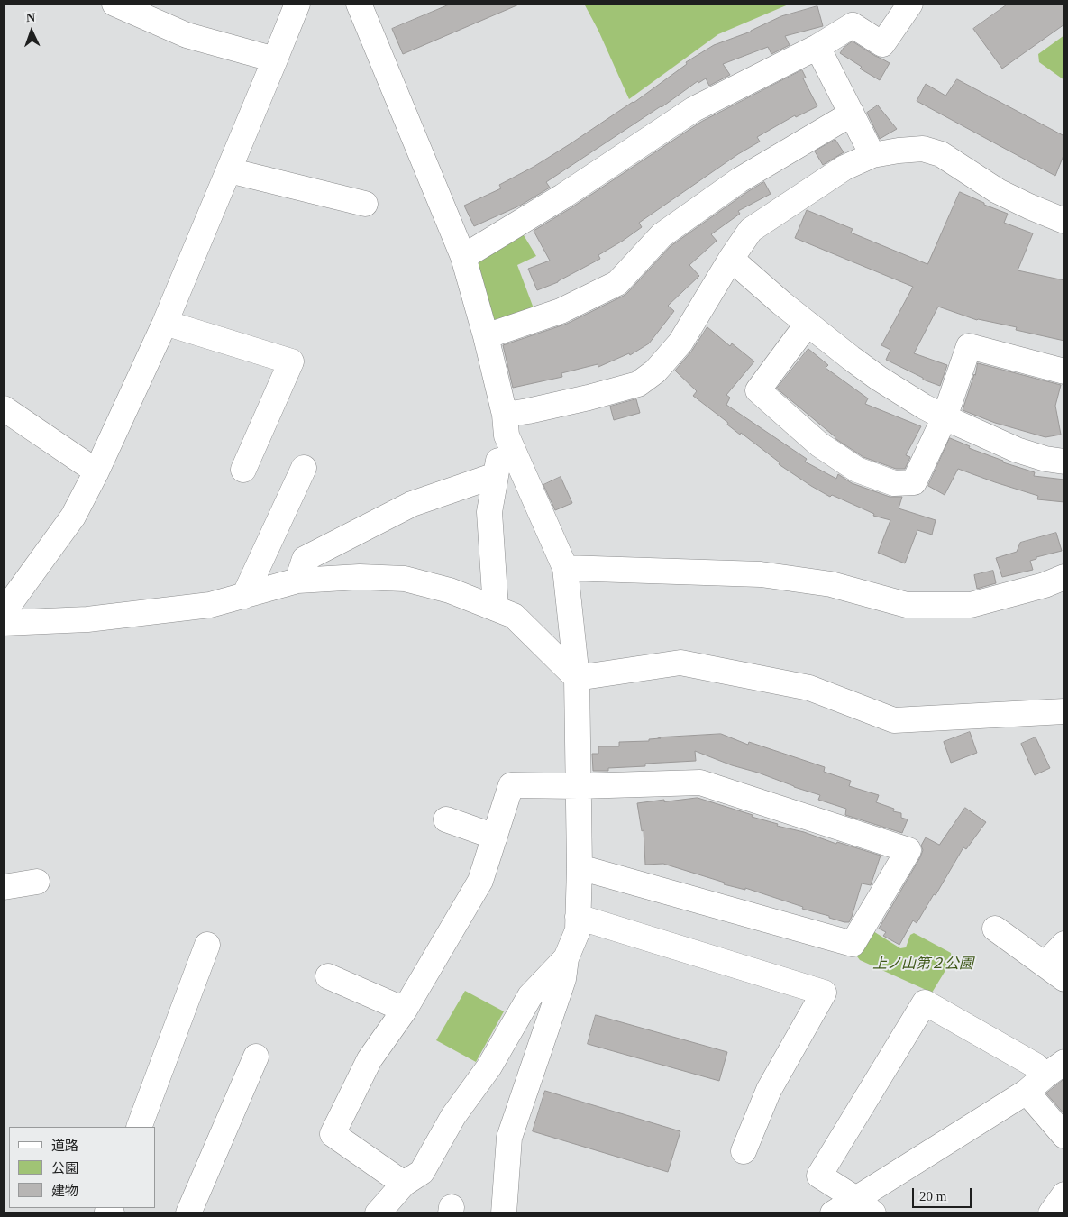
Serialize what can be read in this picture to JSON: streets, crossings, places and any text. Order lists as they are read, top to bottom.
{
  "parks": ["上ノ山第２公園"],
  "legend": ["道路", "公園", "建物"],
  "scale_bar": "20 m",
  "north": "top"
}
